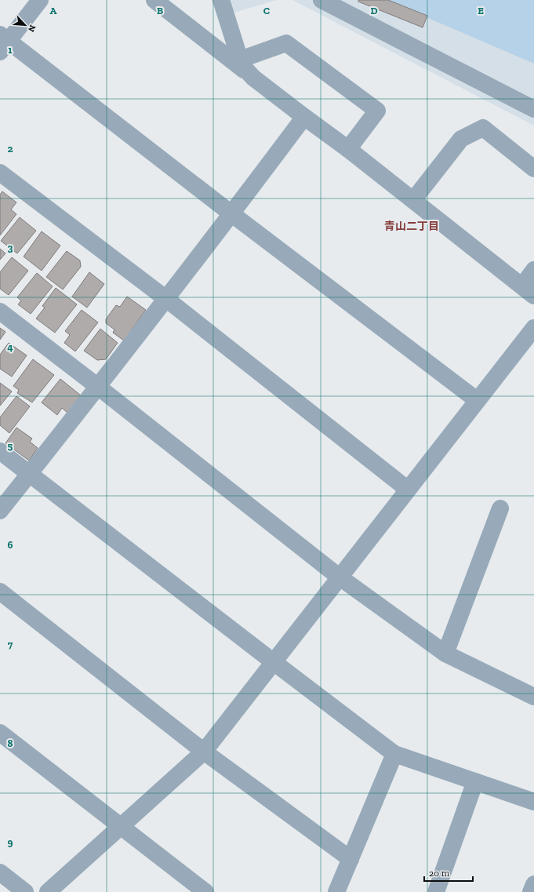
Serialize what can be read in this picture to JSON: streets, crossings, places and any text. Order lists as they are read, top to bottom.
{
  "districts": ["青山二丁目"],
  "scale_bar": "20 m",
  "north": "bottom right",
  "grid": {
    "columns": [
      "A",
      "B",
      "C",
      "D",
      "E"
    ],
    "rows": [
      "1",
      "2",
      "3",
      "4",
      "5",
      "6",
      "7",
      "8",
      "9"
    ]
  }
}
